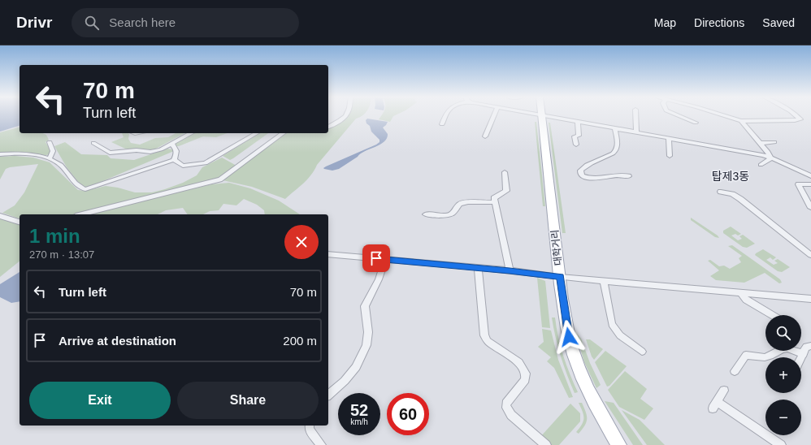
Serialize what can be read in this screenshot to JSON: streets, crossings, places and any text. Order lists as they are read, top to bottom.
{
  "streets": {
    "main road": ["대학거리"]
  },
  "districts": ["탑제3동"],
  "page": {
    "header": "Drivr",
    "search": "Search here",
    "nav": ["Map", "Directions", "Saved"],
    "turn": ["70 m", "Turn left"],
    "heading": ["1 min", "270 m · 13:07"],
    "list": [
      {
        "name": "Turn left",
        "value": "70 m"
      },
      {
        "name": "Arrive at destination",
        "value": "200 m"
      }
    ],
    "map_buttons": ["+", "−"],
    "buttons": ["Exit", "Share"],
    "speed": "52 km/h",
    "limit": "60"
  }
}
